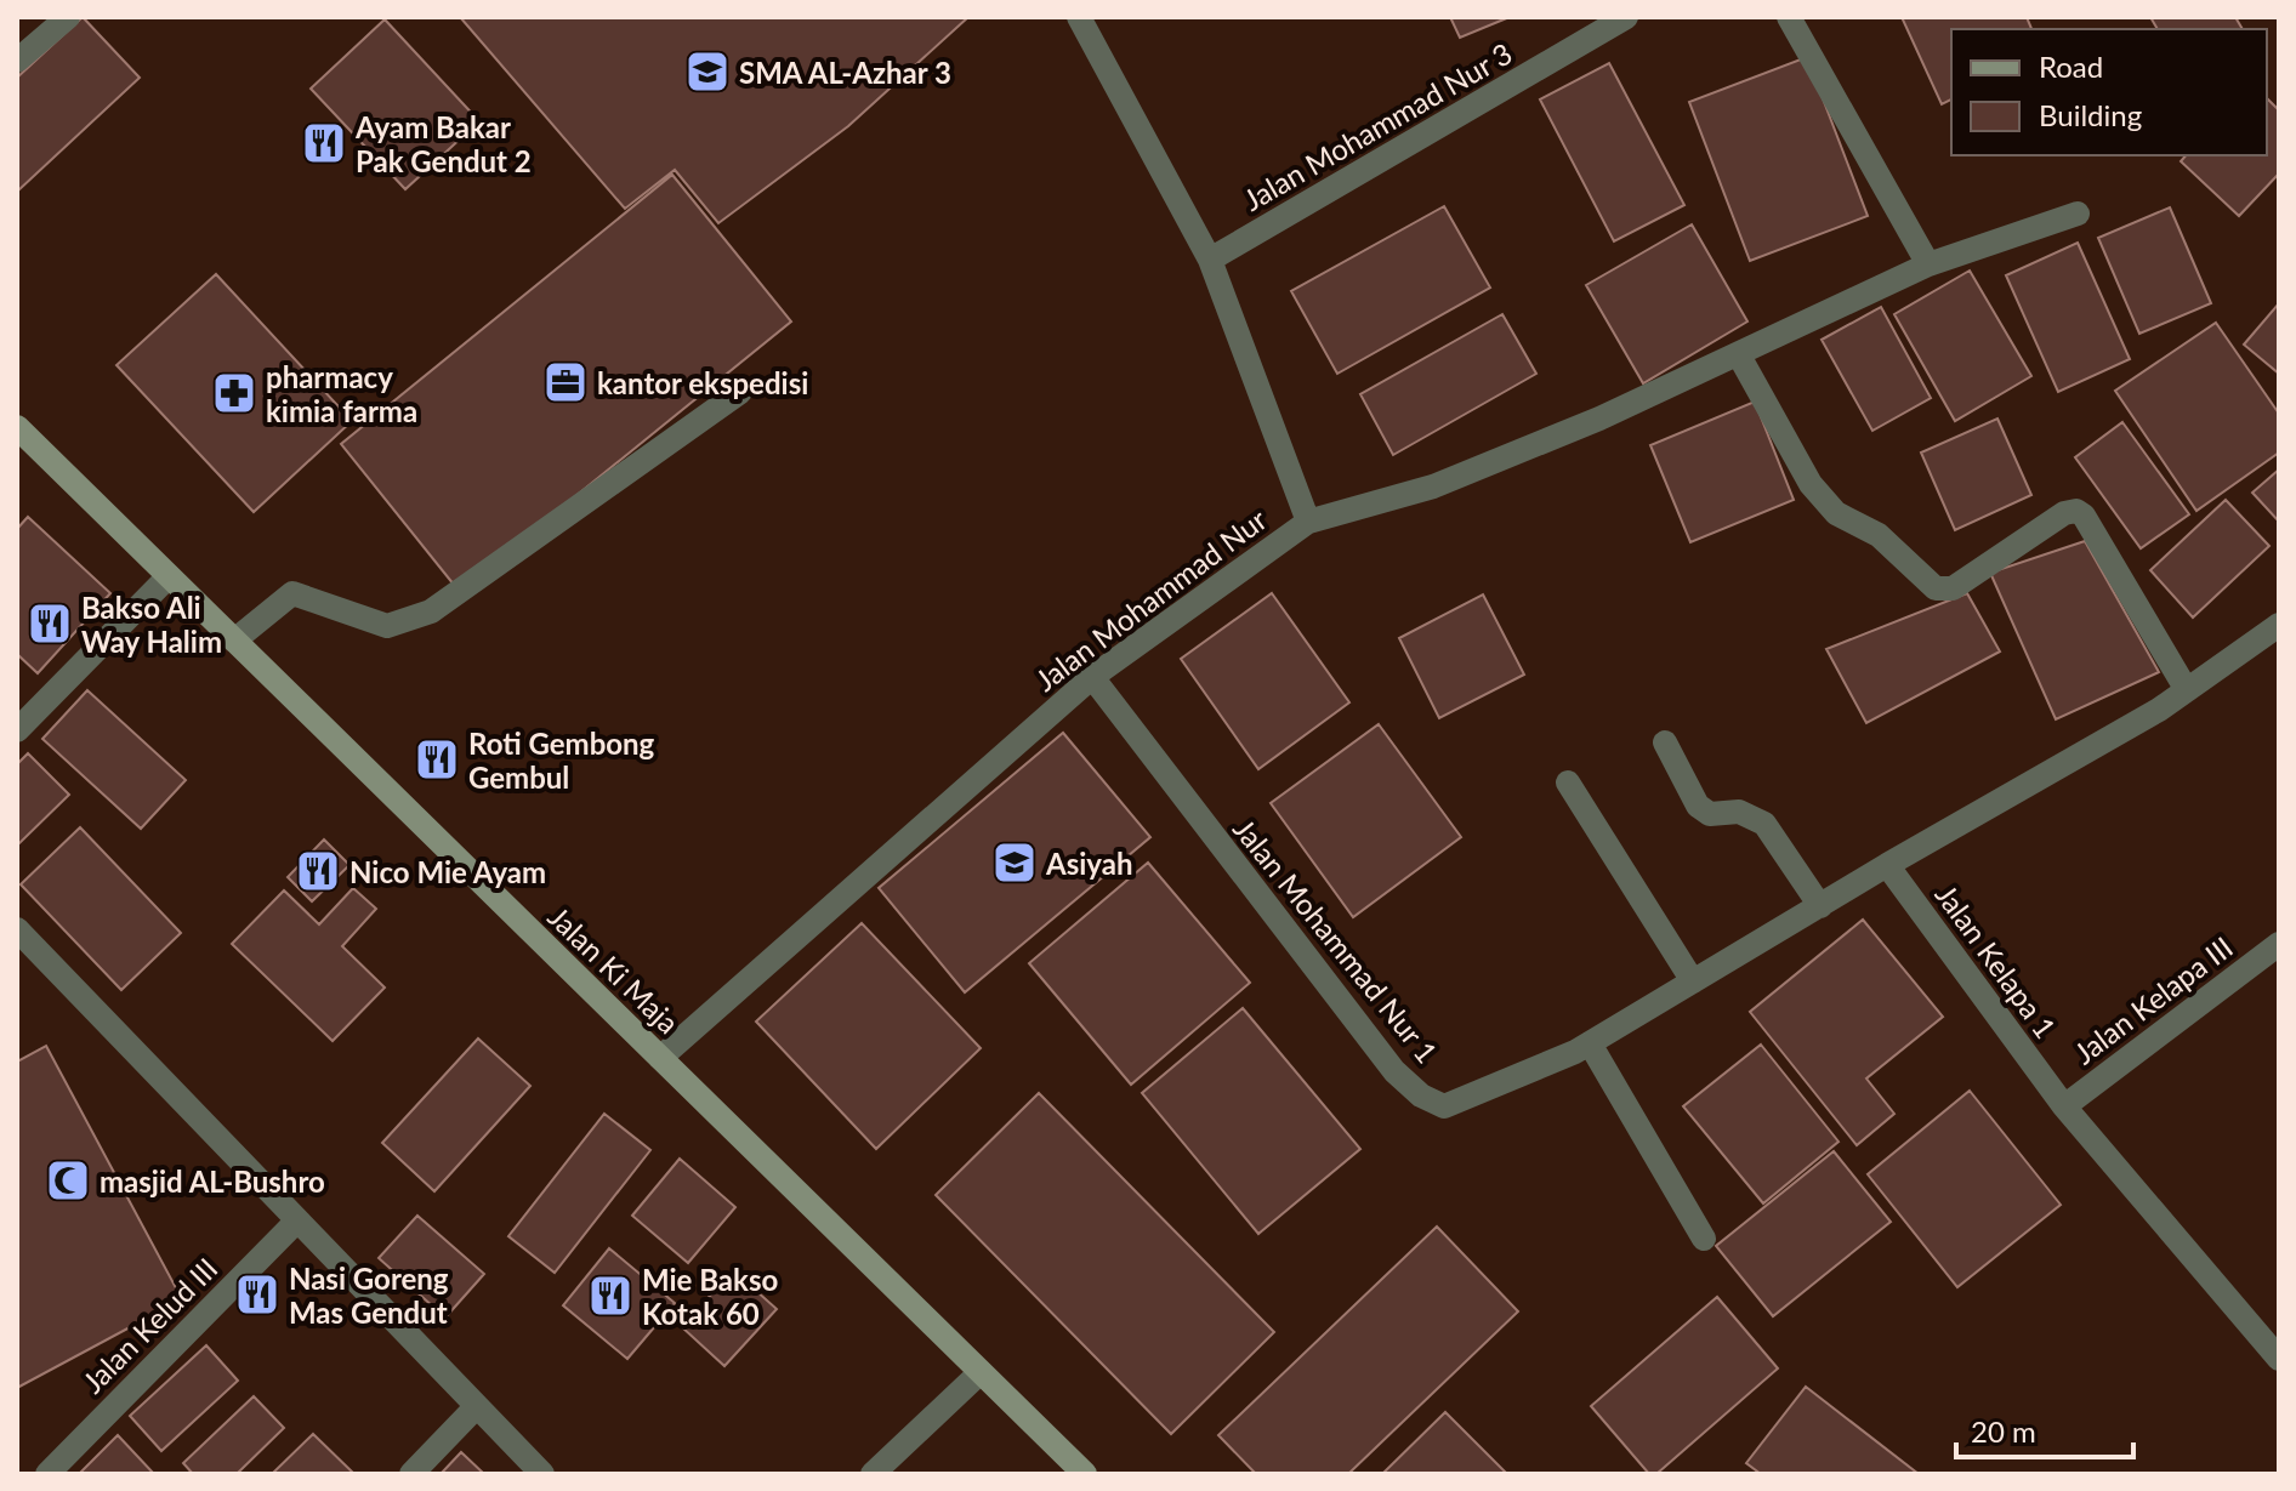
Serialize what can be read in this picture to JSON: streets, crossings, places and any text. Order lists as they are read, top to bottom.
{
  "streets": {
    "main road": ["Jalan Ki Maja"],
    "street": [
      "Jalan Mohammad Nur 3",
      "Jalan Mohammad Nur",
      "Jalan Mohammad Nur 1",
      "Jalan Kelapa 1",
      "Jalan Kelapa III",
      "Jalan Kelud III"
    ]
  },
  "crossings": [
    ["Jalan Mohammad Nur 3", "Jalan Mohammad Nur"],
    ["Jalan Mohammad Nur", "Jalan Mohammad Nur 1"],
    ["Jalan Mohammad Nur", "Jalan Ki Maja"],
    ["Jalan Kelapa 1", "Jalan Kelapa III"]
  ],
  "places": {
    "school or university": ["SMA AL-Azhar 3", "Asiyah"],
    "restaurant": [
      "Ayam Bakar Pak Gendut 2",
      "Bakso Ali Way Halim",
      "Roti Gembong Gembul",
      "Nico Mie Ayam",
      "Nasi Goreng Mas Gendut",
      "Mie Bakso Kotak 60"
    ],
    "office": ["kantor ekspedisi"],
    "pharmacy": ["pharmacy kimia farma"],
    "mosque": ["masjid AL-Bushro"]
  },
  "legend": ["Road", "Building"],
  "scale_bar": "20 m"
}
